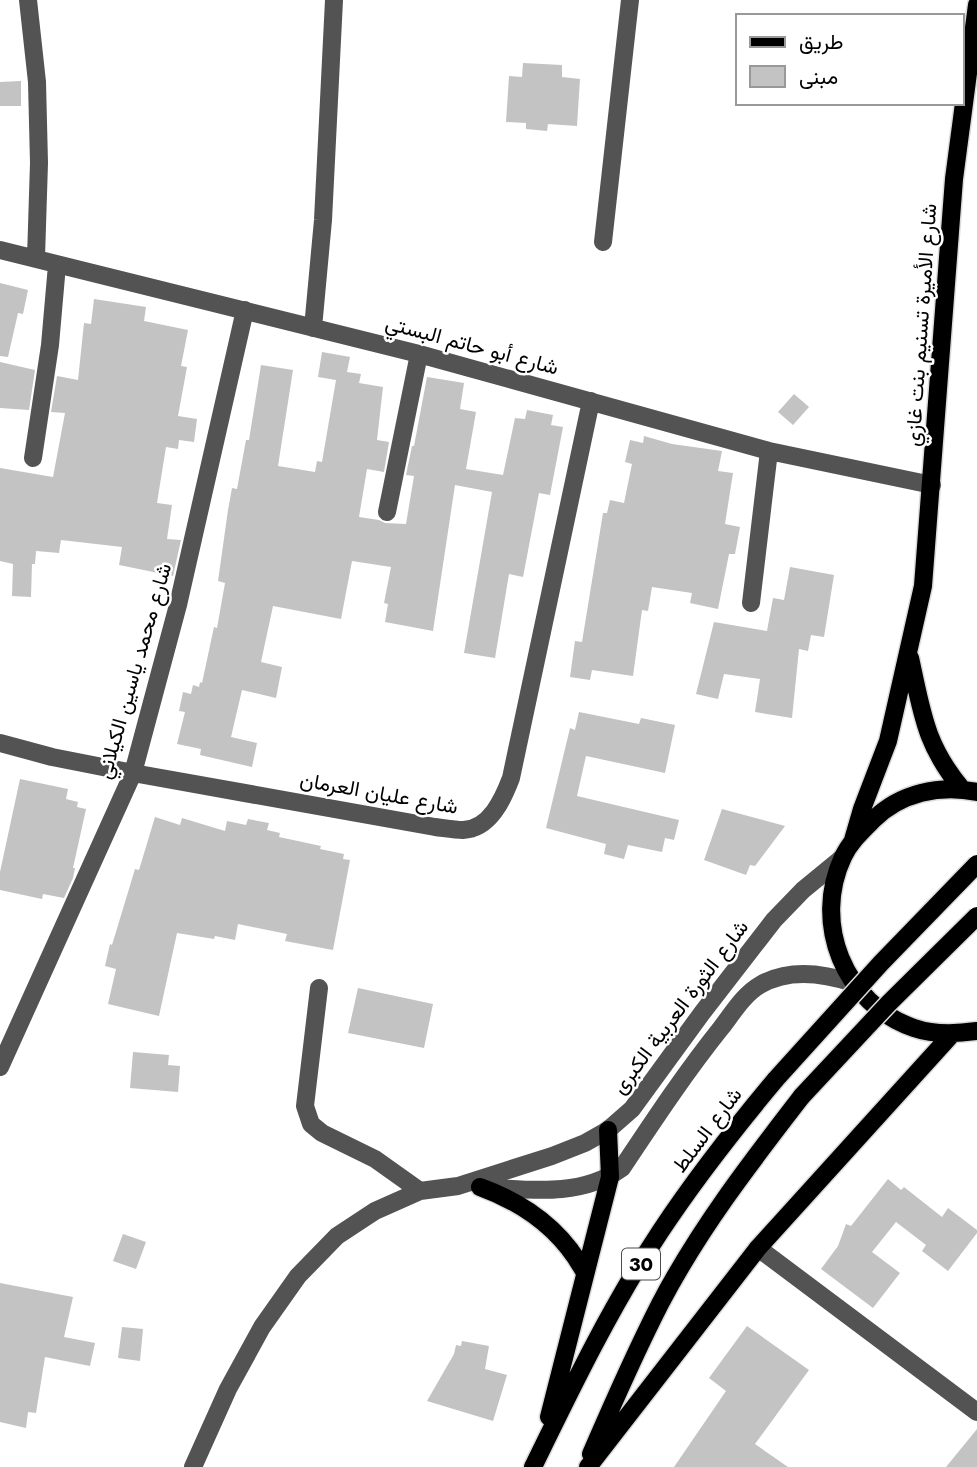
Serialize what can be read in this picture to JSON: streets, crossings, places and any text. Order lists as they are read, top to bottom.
{
  "streets": {
    "main road": ["شارع الأميرة تسنيم بنت غازي", "شارع السلط", "30"],
    "street": [
      "شارع أبو حاتم البستي",
      "شارع محمد ياسين الكيلاني",
      "شارع عليان العرمان",
      "شارع الثورة العربية الكبرى"
    ]
  },
  "crossings": [
    ["شارع الأميرة تسنيم بنت غازي", "شارع أبو حاتم البستي"],
    ["شارع أبو حاتم البستي", "شارع محمد ياسين الكيلاني"],
    ["شارع أبو حاتم البستي", "شارع عليان العرمان"],
    ["شارع محمد ياسين الكيلاني", "شارع عليان العرمان"]
  ],
  "legend": ["طريق", "مبنى"]
}
